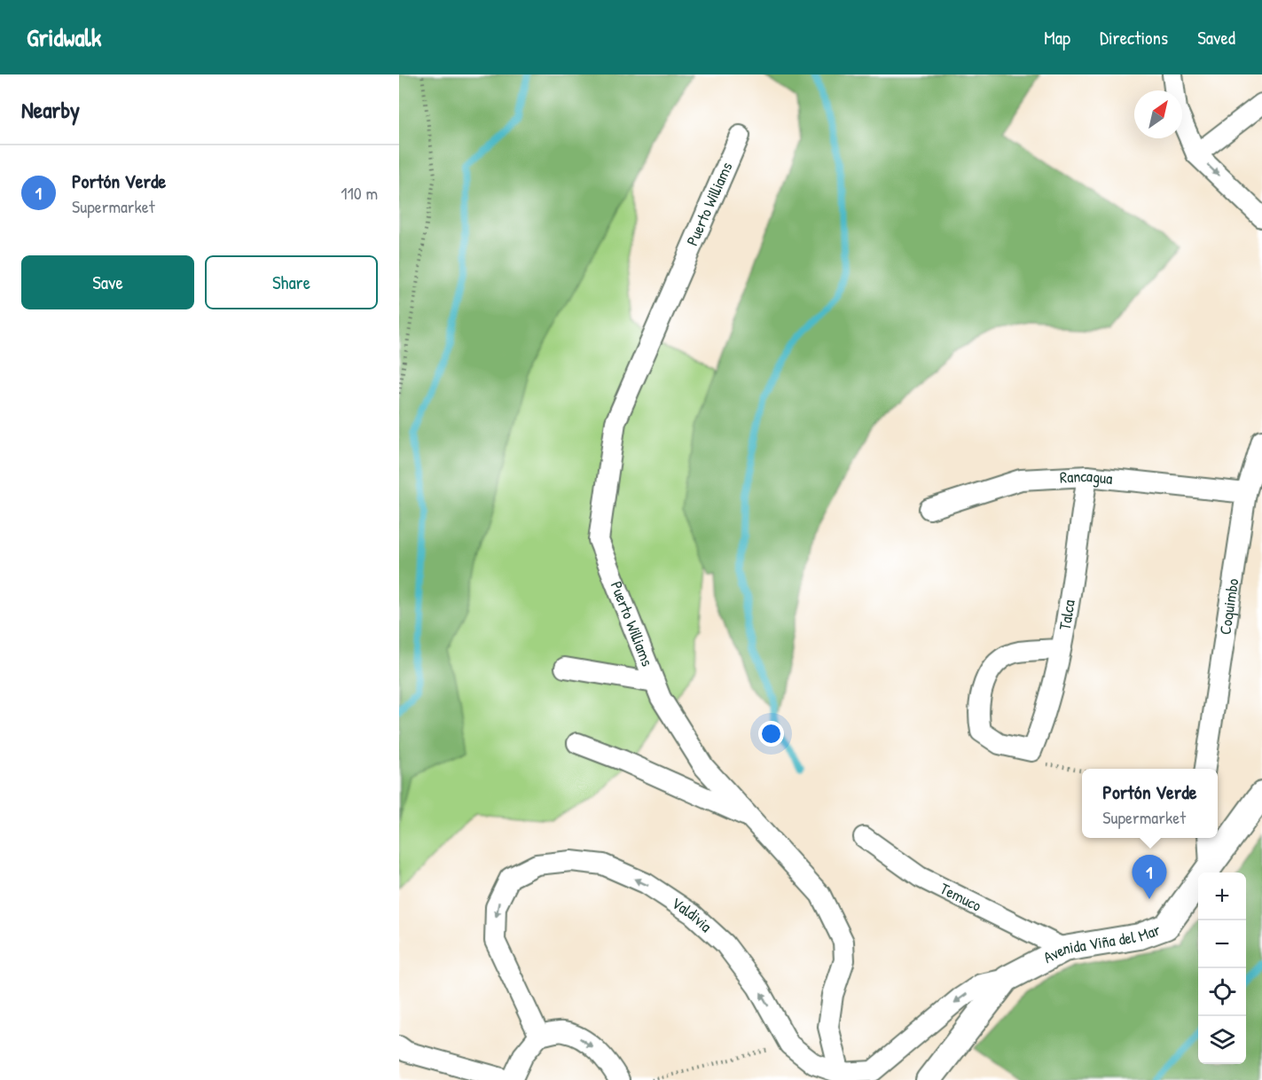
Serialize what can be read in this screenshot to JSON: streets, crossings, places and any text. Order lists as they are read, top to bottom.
{
  "streets": {
    "street": [
      "Puerto Williams",
      "Rancagua",
      "Coquimbo",
      "Talca",
      "Temuco",
      "Valdivia",
      "Avenida Viña del Mar"
    ]
  },
  "crossings": [
    ["Puerto Williams", "Valdivia"],
    ["Rancagua", "Coquimbo"],
    ["Rancagua", "Talca"],
    ["Temuco", "Avenida Viña del Mar"],
    ["Valdivia", "Avenida Viña del Mar"]
  ],
  "north": "top right",
  "page": {
    "header": "Gridwalk",
    "nav": ["Map", "Directions", "Saved"],
    "heading": "Nearby",
    "list": [
      {
        "mark": "1",
        "name": "Portón Verde",
        "note": "Supermarket",
        "value": "110 m"
      }
    ],
    "buttons": ["Save", "Share"],
    "popup": ["Portón Verde", "Supermarket"],
    "pins": "1",
    "map_buttons": ["+", "−"]
  }
}
